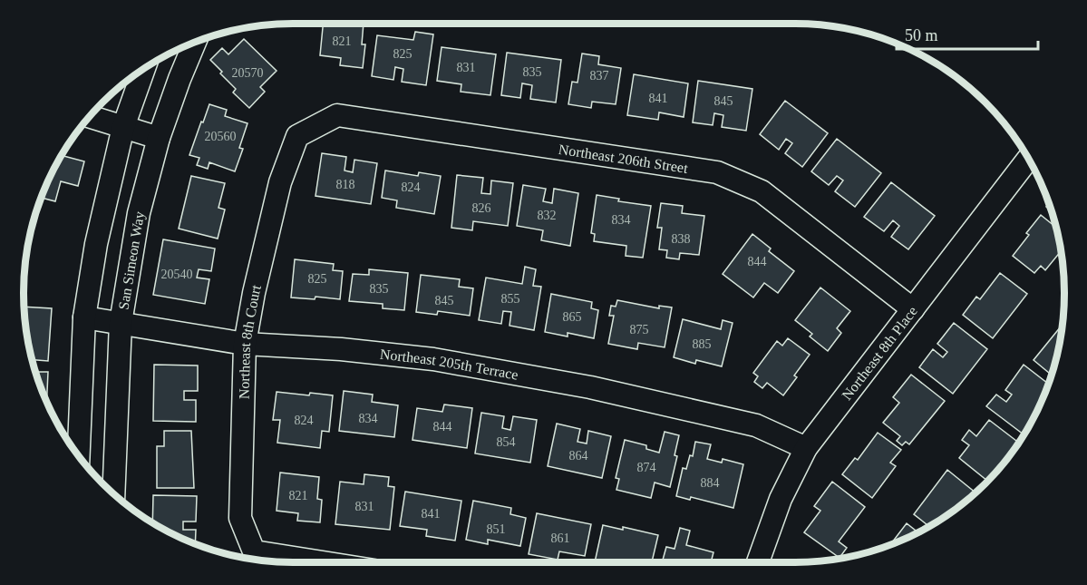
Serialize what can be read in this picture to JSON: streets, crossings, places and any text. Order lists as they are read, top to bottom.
{
  "streets": {
    "street": [
      "Northeast 206th Street",
      "San Simeon Way",
      "Northeast 8th Court",
      "Northeast 8th Place",
      "Northeast 205th Terrace"
    ]
  },
  "crossings": [
    ["Northeast 206th Street", "Northeast 8th Court"],
    ["Northeast 206th Street", "Northeast 8th Place"],
    ["San Simeon Way", "Northeast 205th Terrace"],
    ["Northeast 8th Court", "Northeast 205th Terrace"],
    ["Northeast 8th Place", "Northeast 205th Terrace"]
  ],
  "house_numbers": [
    "821",
    "825",
    "831",
    "835",
    "20570",
    "837",
    "841",
    "845",
    "20560",
    "818",
    "824",
    "826",
    "832",
    "834",
    "838",
    "844",
    "20540",
    "825",
    "835",
    "855",
    "845",
    "865",
    "875",
    "885",
    "834",
    "824",
    "844",
    "854",
    "864",
    "874",
    "884",
    "821",
    "831",
    "841",
    "851",
    "861"
  ],
  "scale_bar": "50 m"
}
